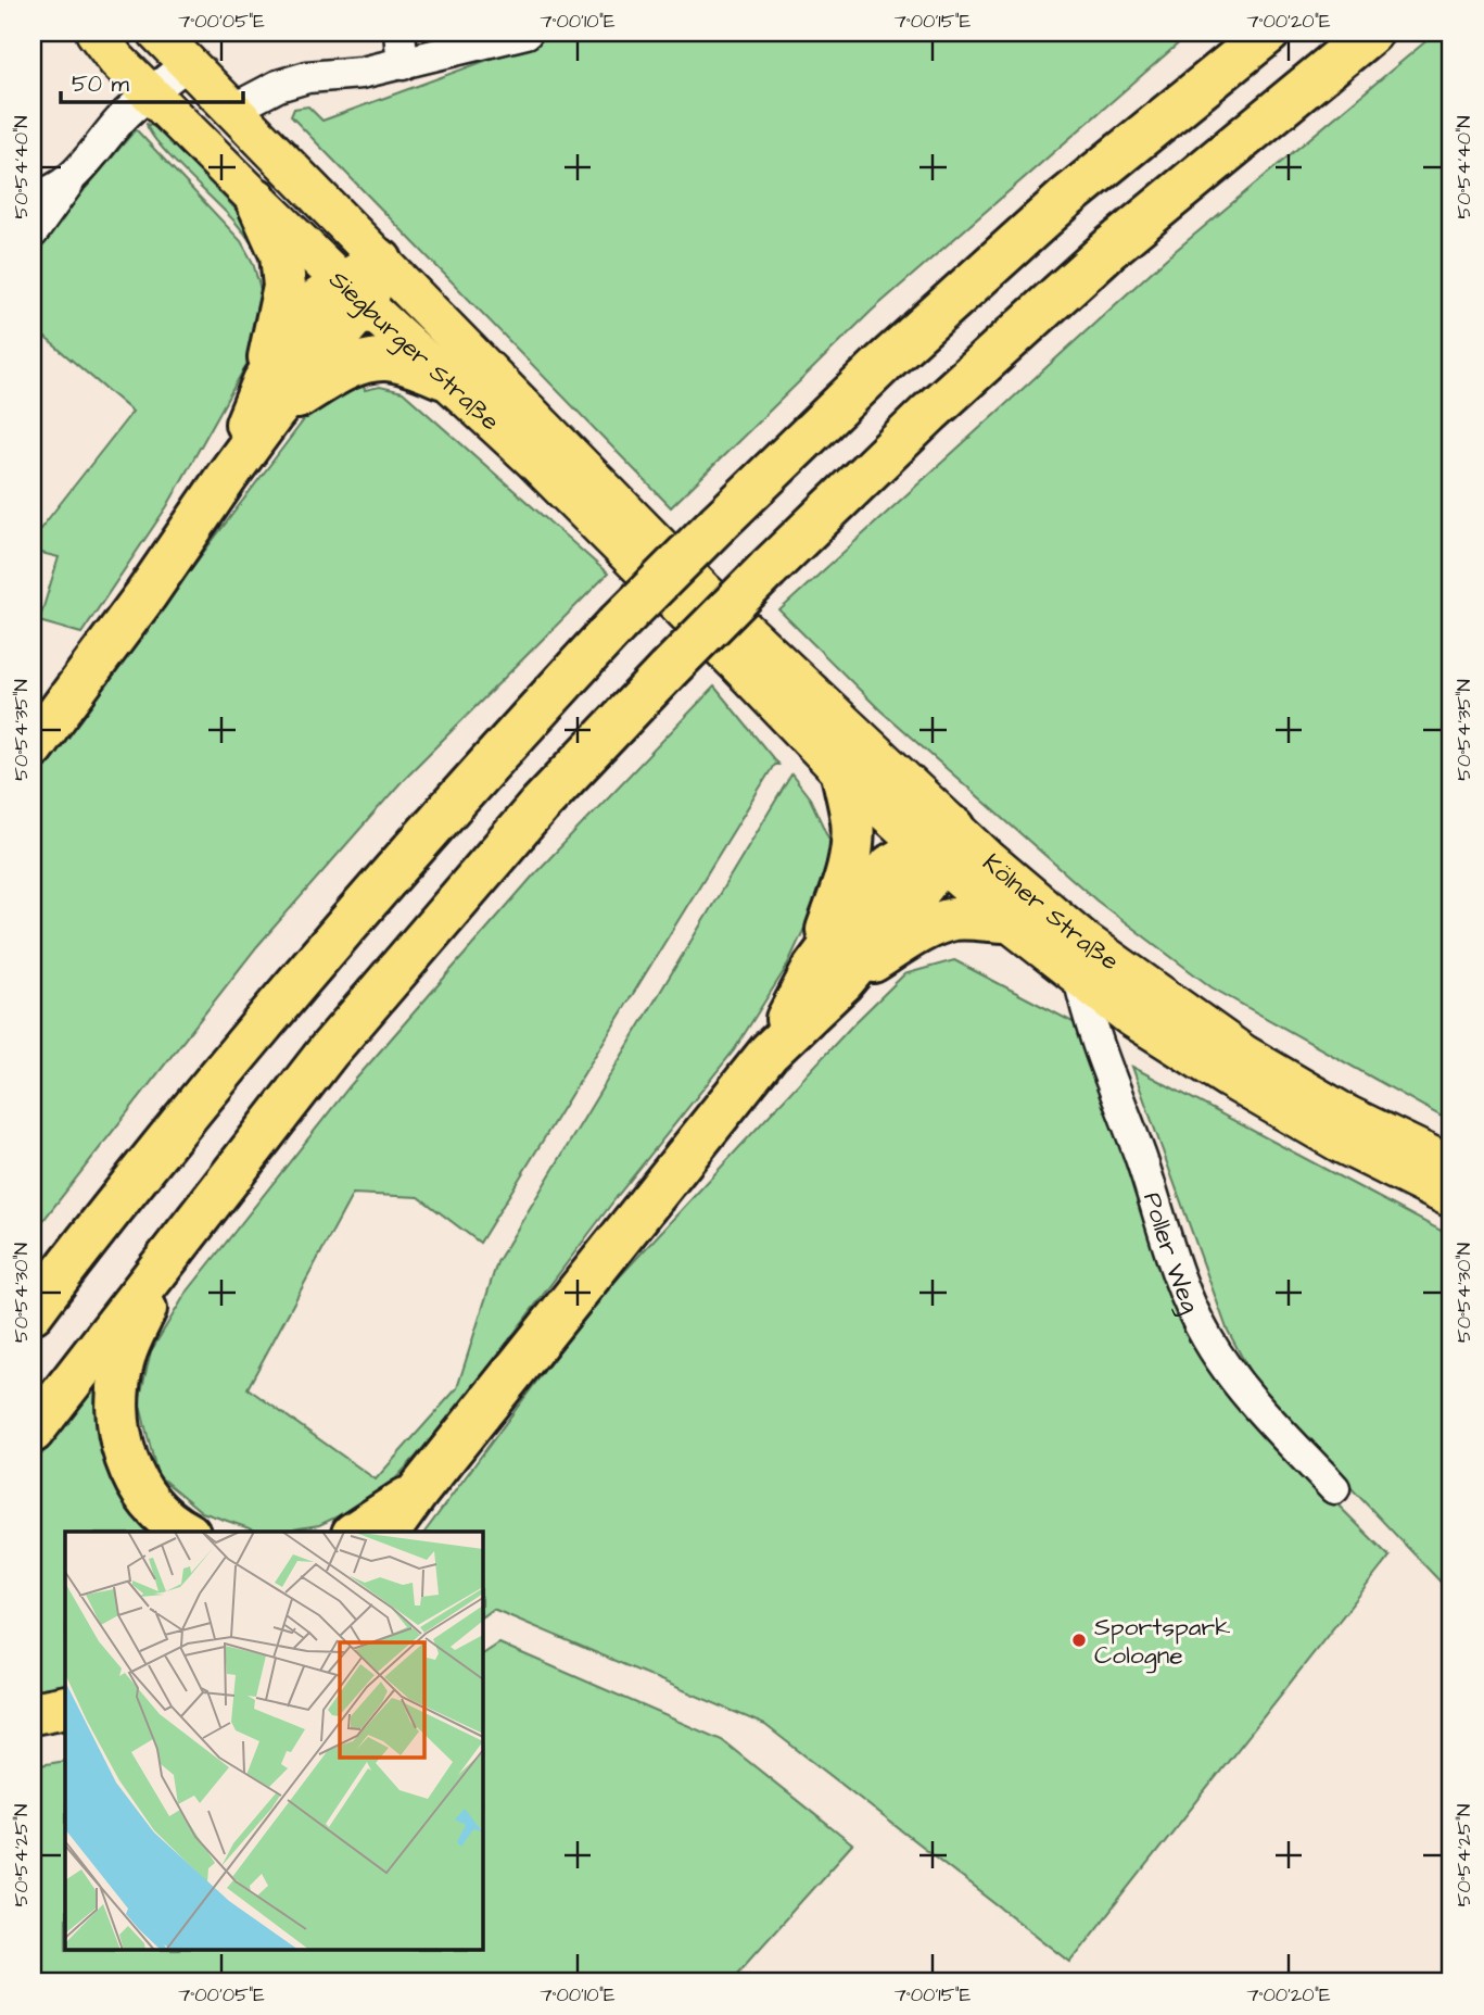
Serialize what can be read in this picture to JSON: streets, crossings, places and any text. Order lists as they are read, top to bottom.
{
  "streets": {
    "main road": ["Siegburger Straße", "Kölner Straße"],
    "street": ["Poller Weg"]
  },
  "crossings": [
    ["Siegburger Straße", "Kölner Straße"],
    ["Kölner Straße", "Poller Weg"]
  ],
  "places": ["Sportspark Cologne"],
  "scale_bar": "50 m",
  "coordinates": [
    "7°00'05\"E",
    "7°00'10\"E",
    "7°00'15\"E",
    "7°00'20\"E",
    "50°54'40\"N",
    "50°54'35\"N",
    "50°54'30\"N",
    "50°54'25\"N"
  ]
}
